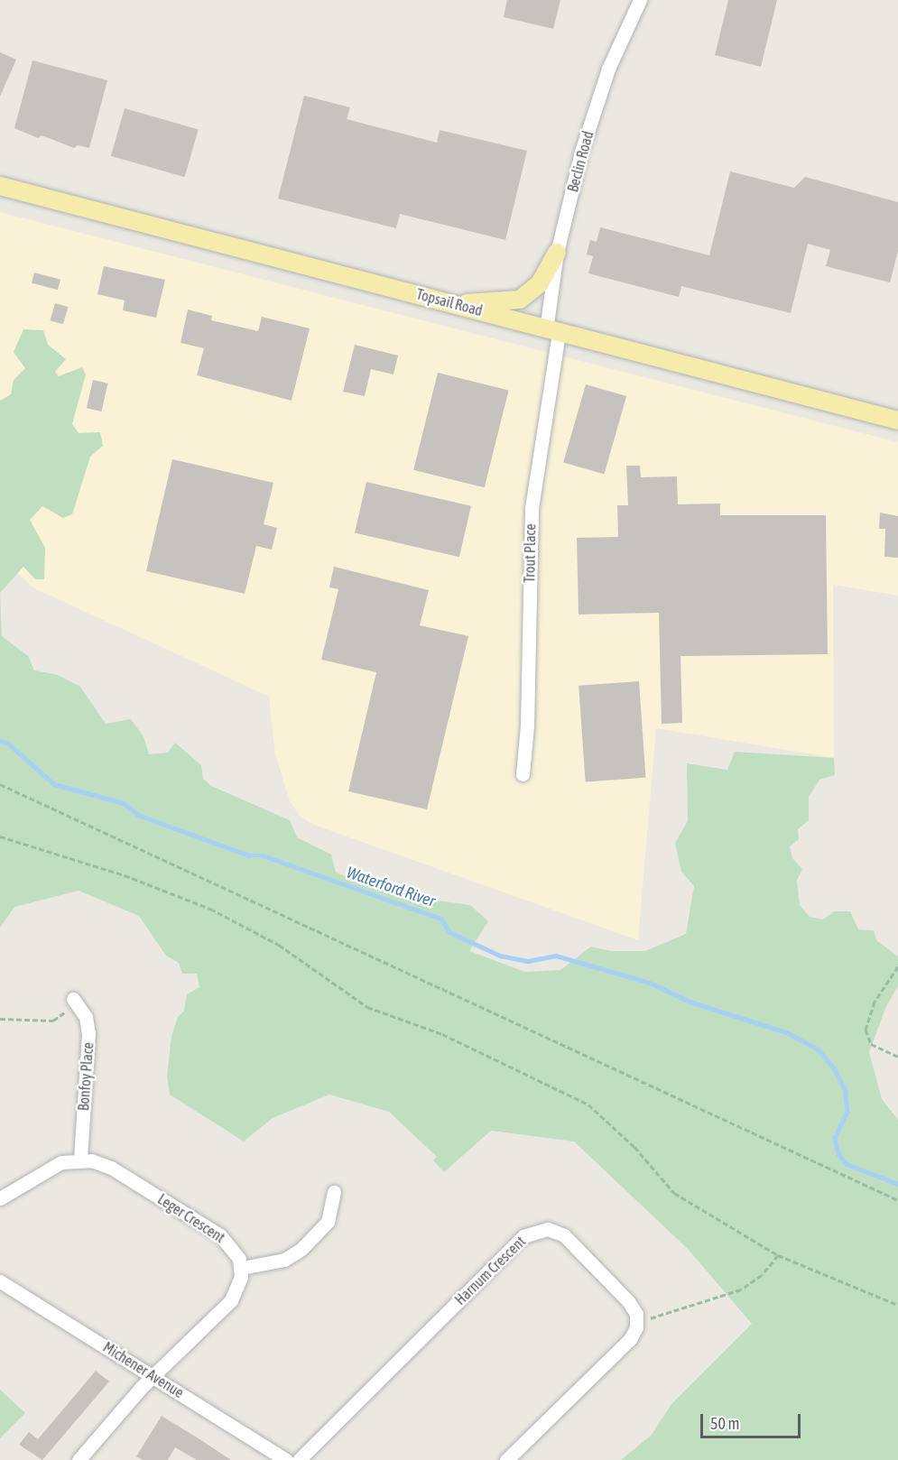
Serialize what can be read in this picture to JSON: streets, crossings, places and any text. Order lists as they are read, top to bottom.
{
  "streets": {
    "main road": ["Topsail Road"],
    "street": [
      "Beclin Road",
      "Trout Place",
      "Bonfoy Place",
      "Leger Crescent",
      "Harnum Crescent",
      "Michener Avenue"
    ]
  },
  "crossings": [
    ["Beclin Road", "Topsail Road"],
    ["Beclin Road", "Trout Place"],
    ["Topsail Road", "Trout Place"],
    ["Bonfoy Place", "Leger Crescent"]
  ],
  "water": ["Waterford River"],
  "scale_bar": "50 m"
}
